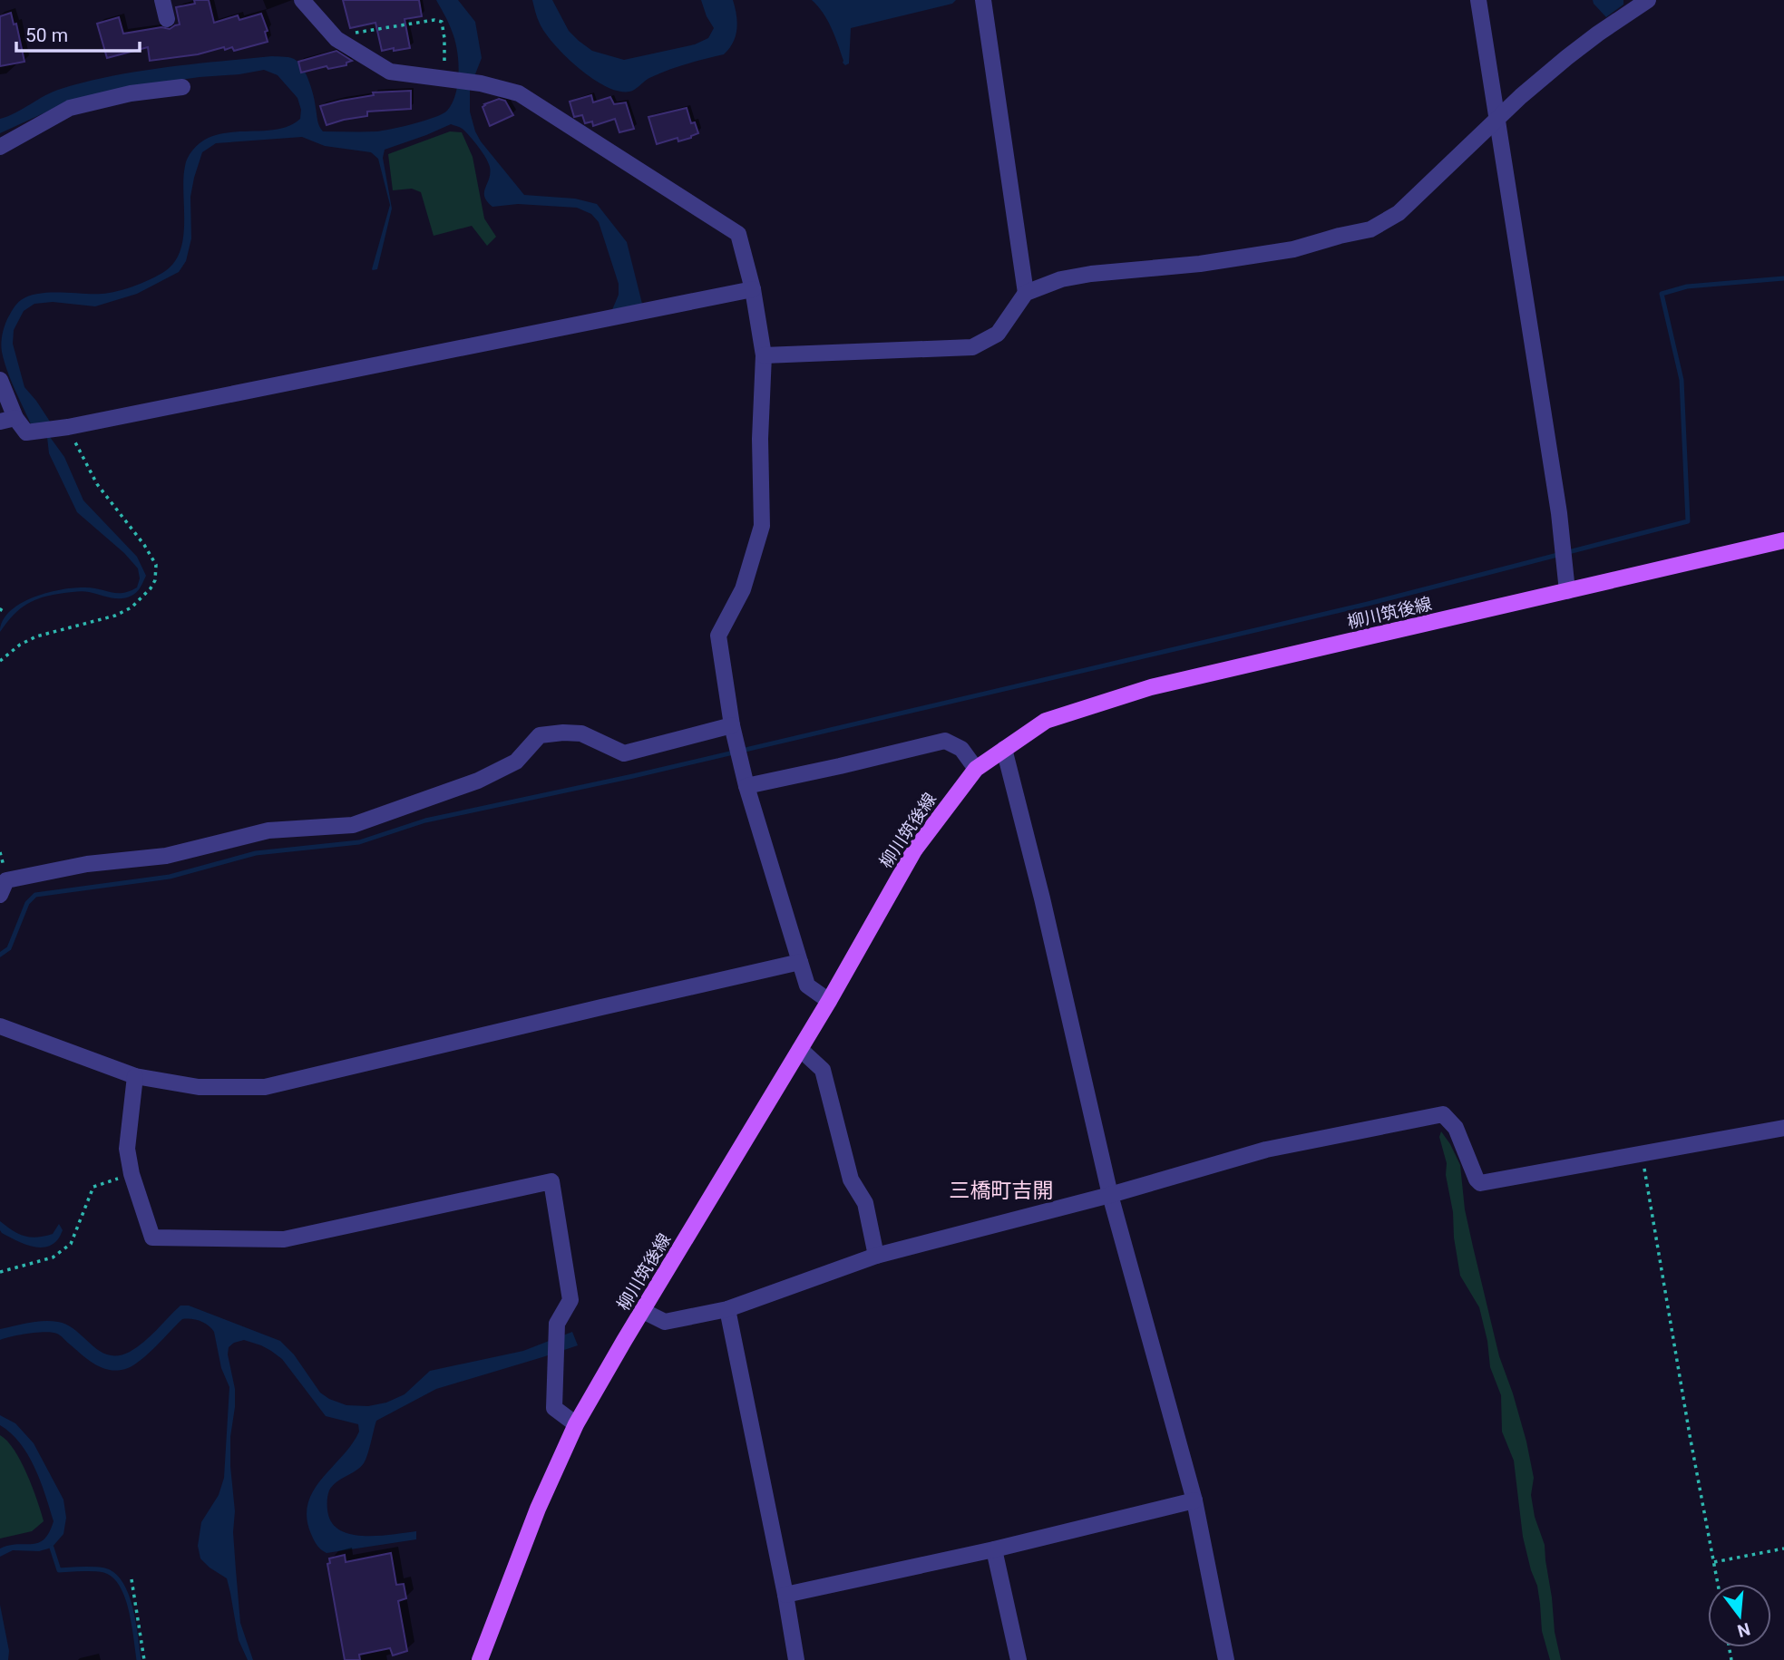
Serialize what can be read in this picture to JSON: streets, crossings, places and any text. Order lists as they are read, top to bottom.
{
  "streets": {
    "main road": ["柳川筑後線"]
  },
  "districts": ["三橋町吉開"],
  "scale_bar": "50 m",
  "north": "bottom"
}
